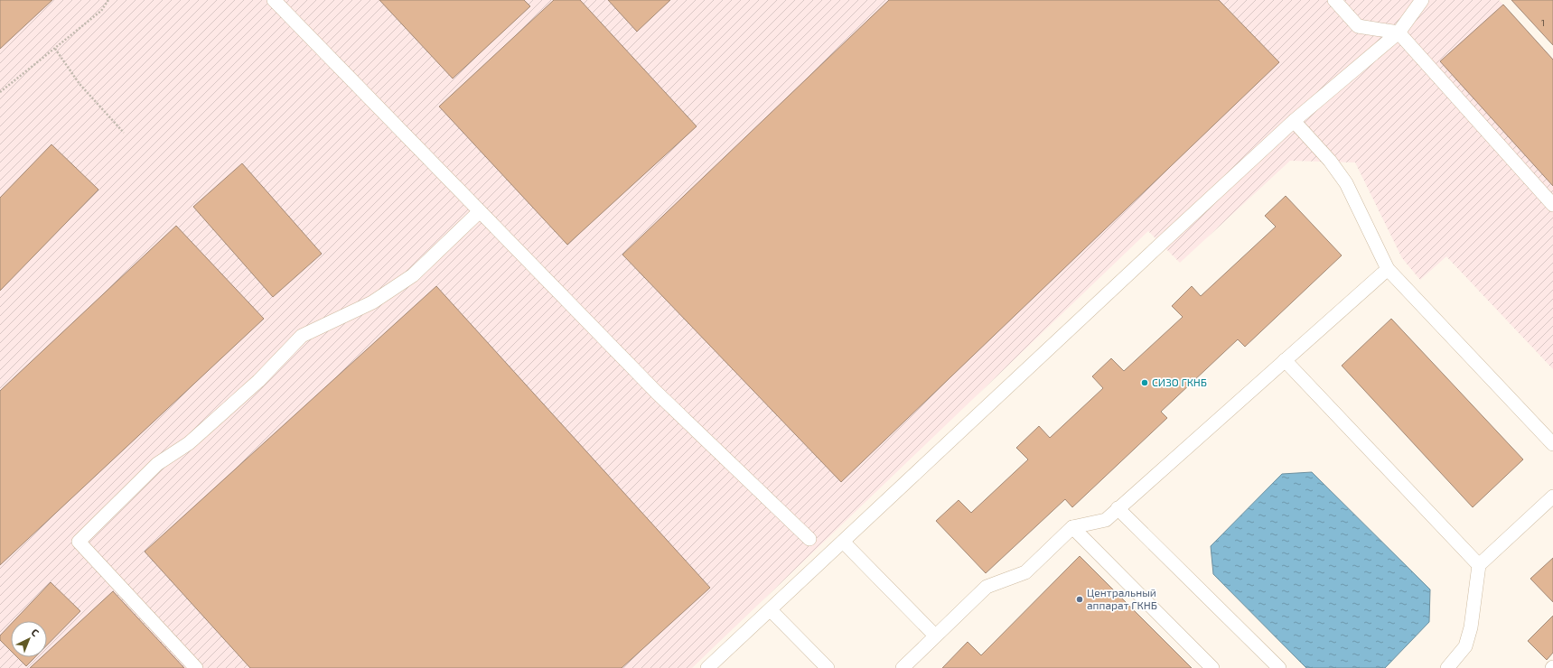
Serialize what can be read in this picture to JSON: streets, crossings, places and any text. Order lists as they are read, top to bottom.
{
  "places": ["СИЗО ГКНБ", "Центральный аппарат ГКНБ"],
  "house_numbers": ["1"],
  "north": "top right"
}
